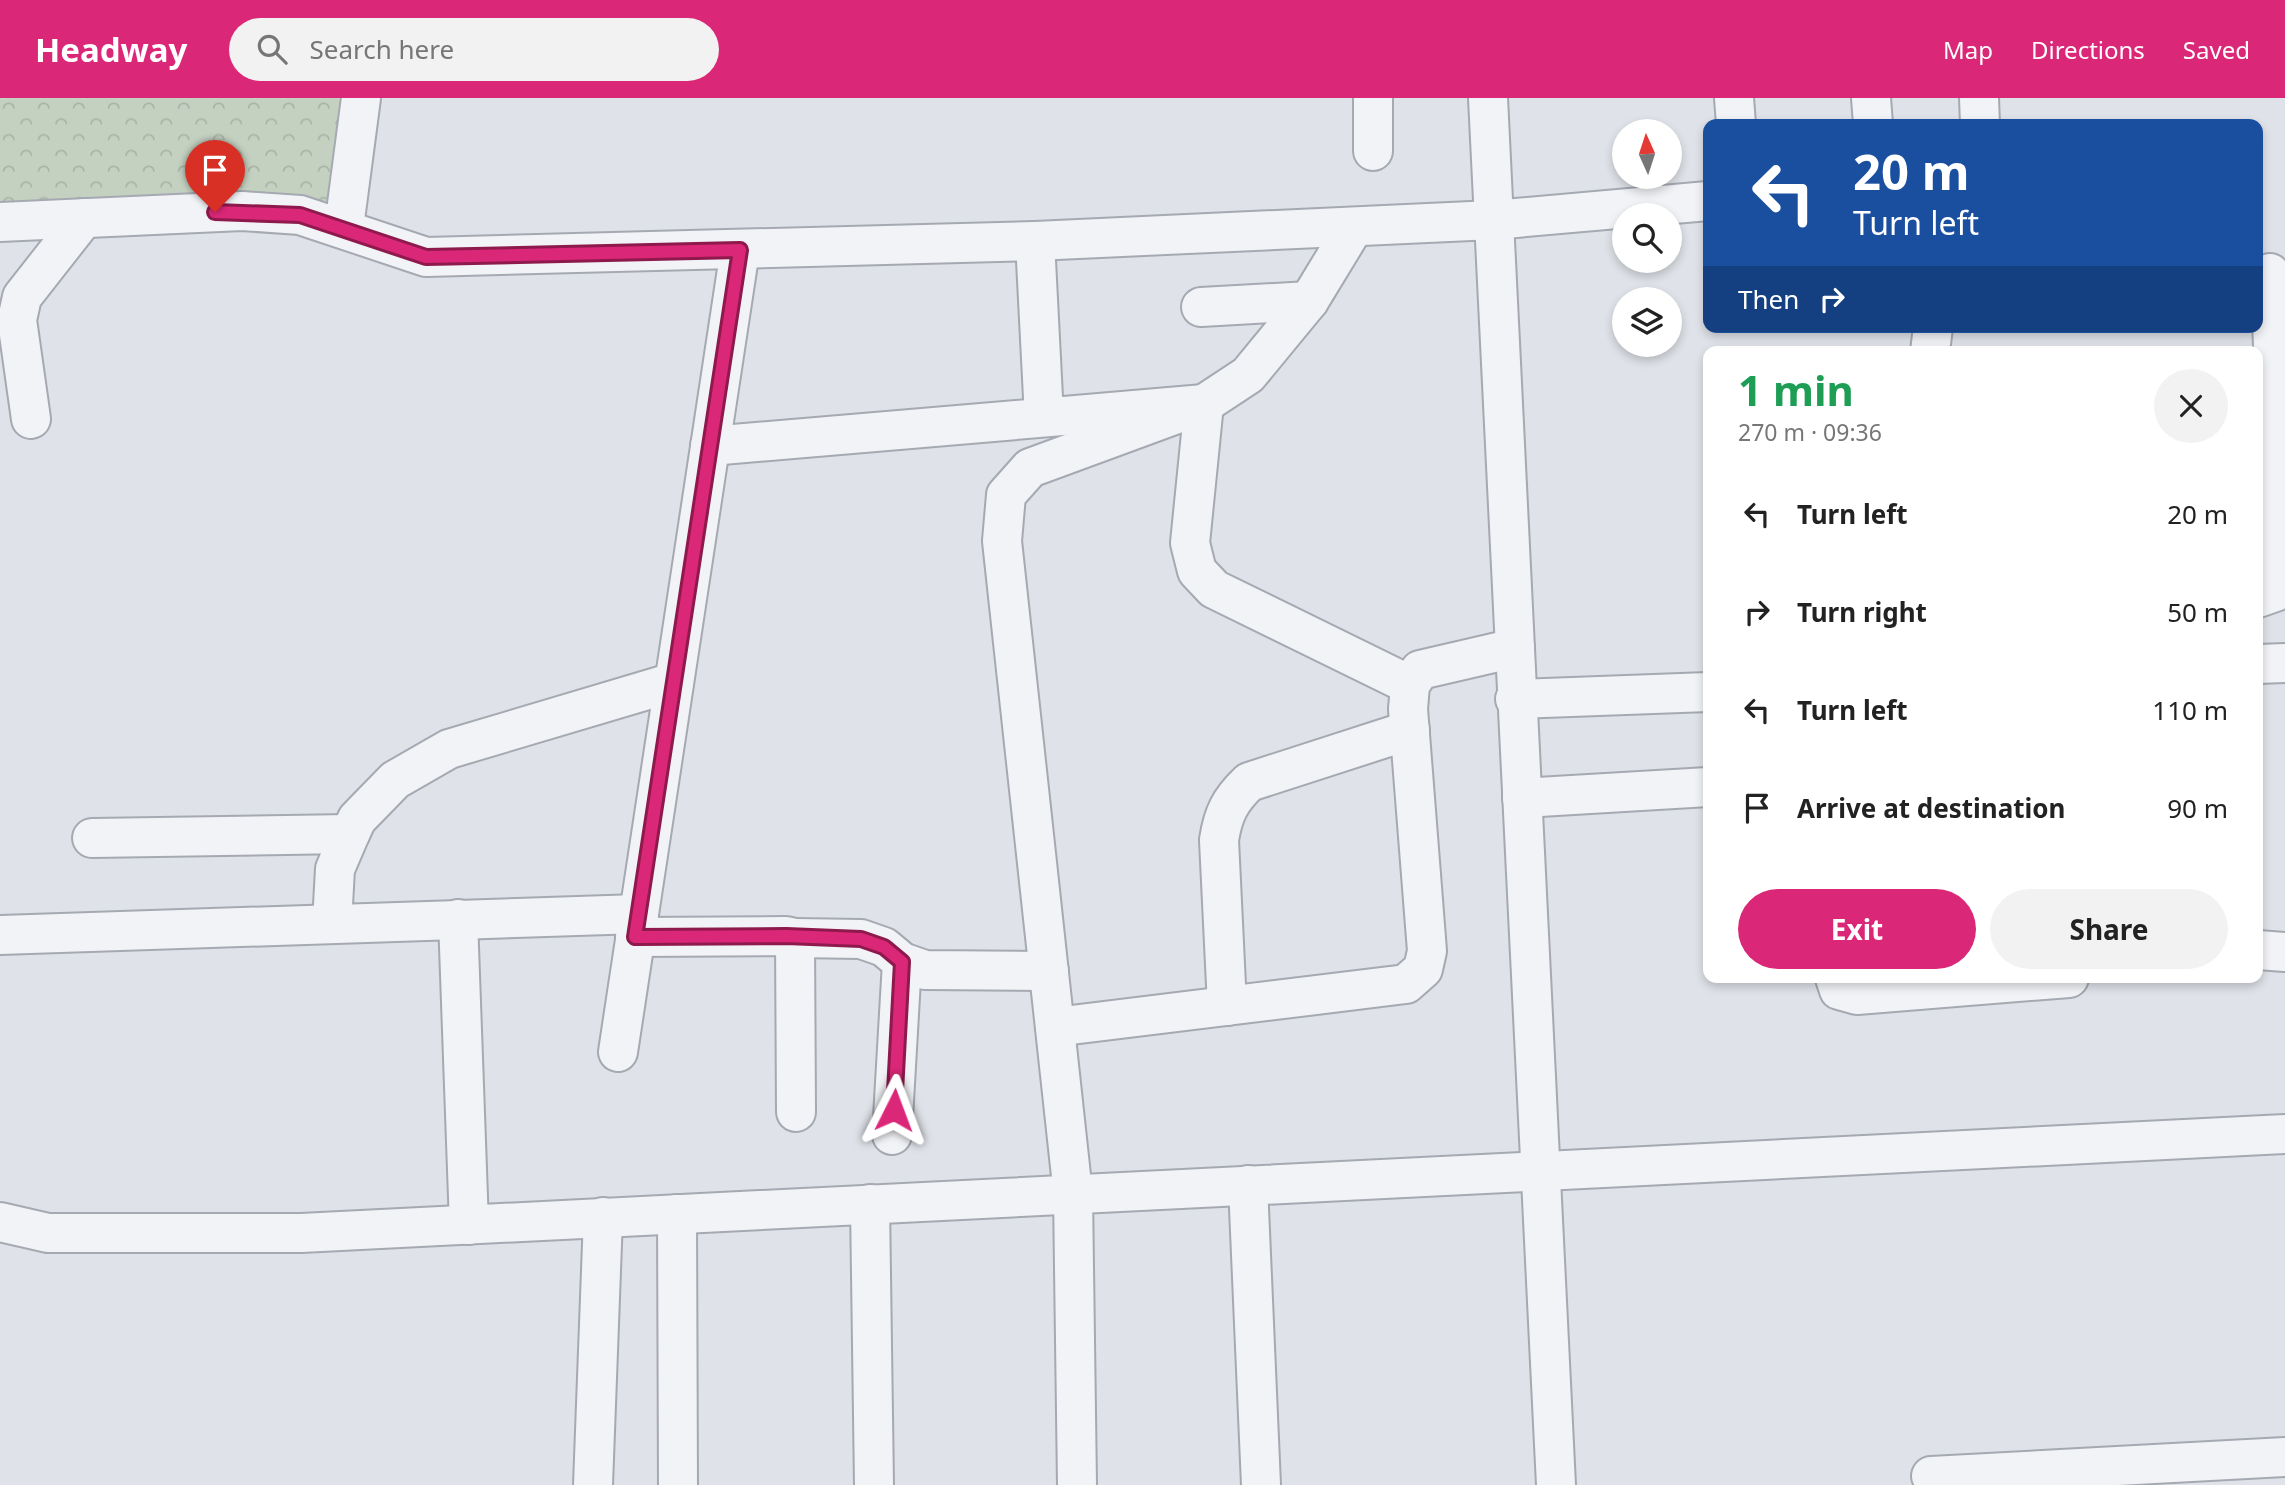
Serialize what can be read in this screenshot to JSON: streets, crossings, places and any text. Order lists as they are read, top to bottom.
{
  "north": "top",
  "page": {
    "header": "Headway",
    "search": "Search here",
    "nav": ["Map", "Directions", "Saved"],
    "turn": ["20 m", "Turn left"],
    "then": "Then",
    "heading": ["1 min", "270 m · 09:36"],
    "list": [
      {
        "name": "Turn left",
        "value": "20 m"
      },
      {
        "name": "Turn right",
        "value": "50 m"
      },
      {
        "name": "Turn left",
        "value": "110 m"
      },
      {
        "name": "Arrive at destination",
        "value": "90 m"
      }
    ],
    "buttons": ["Exit", "Share"]
  }
}
